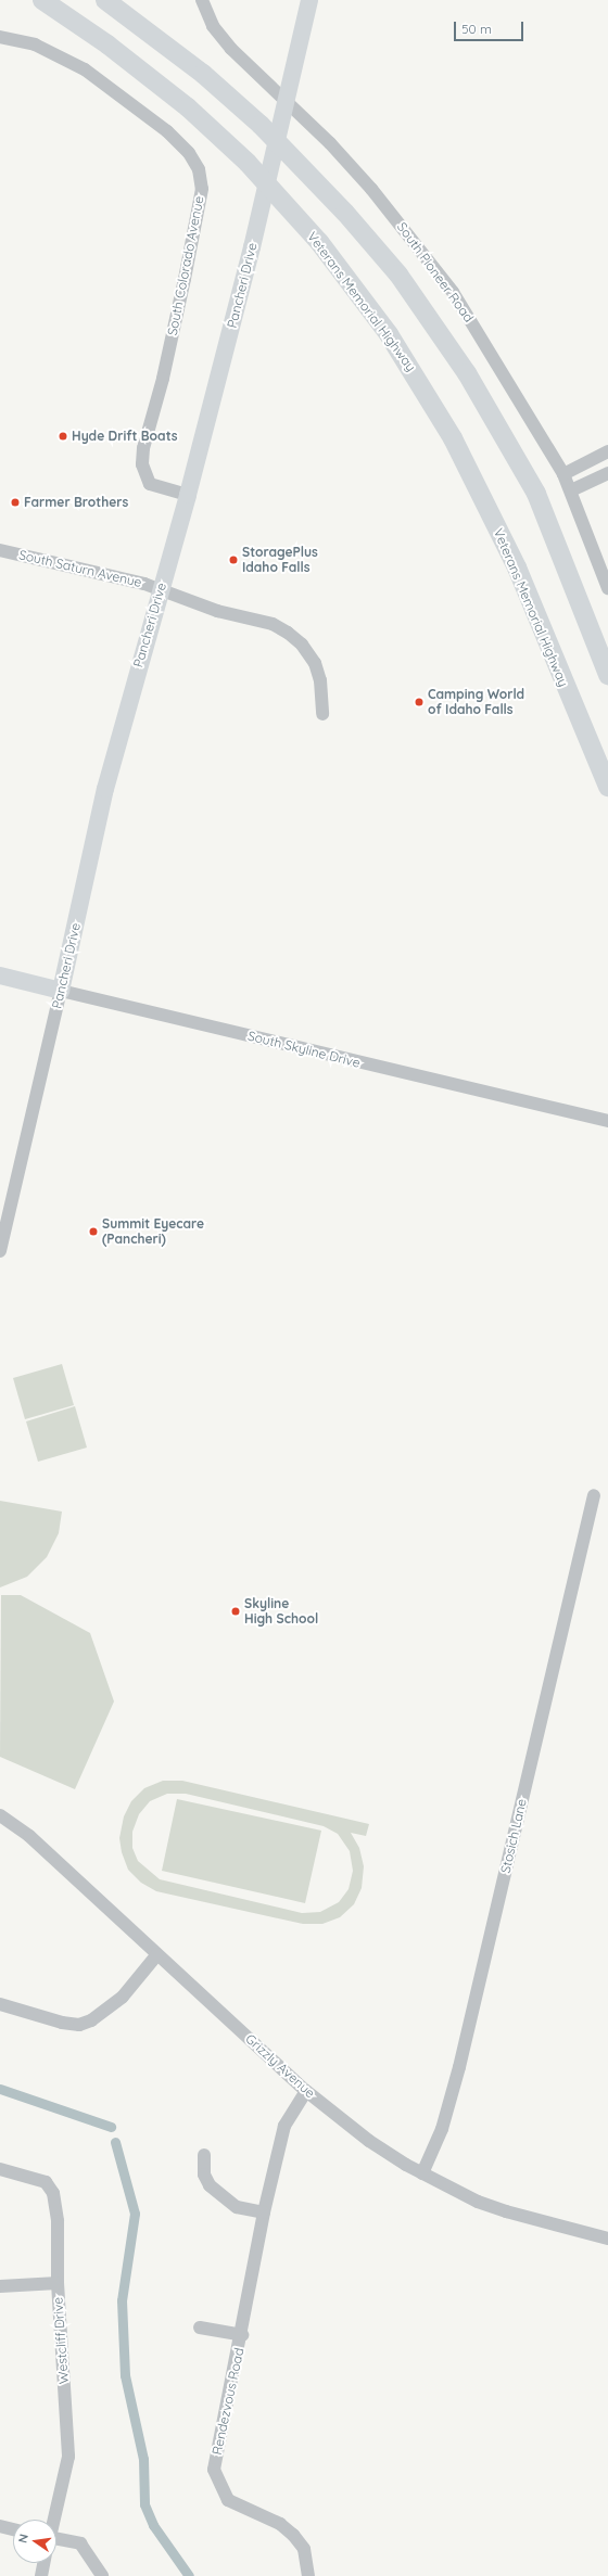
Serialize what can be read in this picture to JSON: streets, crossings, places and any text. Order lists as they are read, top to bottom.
{
  "streets": {
    "highway": ["Veterans Memorial Highway"],
    "main road": ["Pancheri Drive", "South Skyline Drive"],
    "street": [
      "South Colorado Avenue",
      "South Pioneer Road",
      "South Saturn Avenue",
      "Stosich Lane",
      "Grizzly Avenue",
      "Westcliff Drive",
      "Rendezvous Road"
    ]
  },
  "crossings": [
    ["South Colorado Avenue", "Pancheri Drive"],
    ["Pancheri Drive", "South Saturn Avenue"],
    ["Pancheri Drive", "South Skyline Drive"],
    ["Stosich Lane", "Grizzly Avenue"],
    ["Grizzly Avenue", "Rendezvous Road"]
  ],
  "places": [
    "Hyde Drift Boats",
    "Farmer Brothers",
    "StoragePlus Idaho Falls",
    "Camping World of Idaho Falls",
    "Summit Eyecare (Pancheri)",
    "Skyline High School"
  ],
  "scale_bar": "50 m",
  "north": "left"
}
